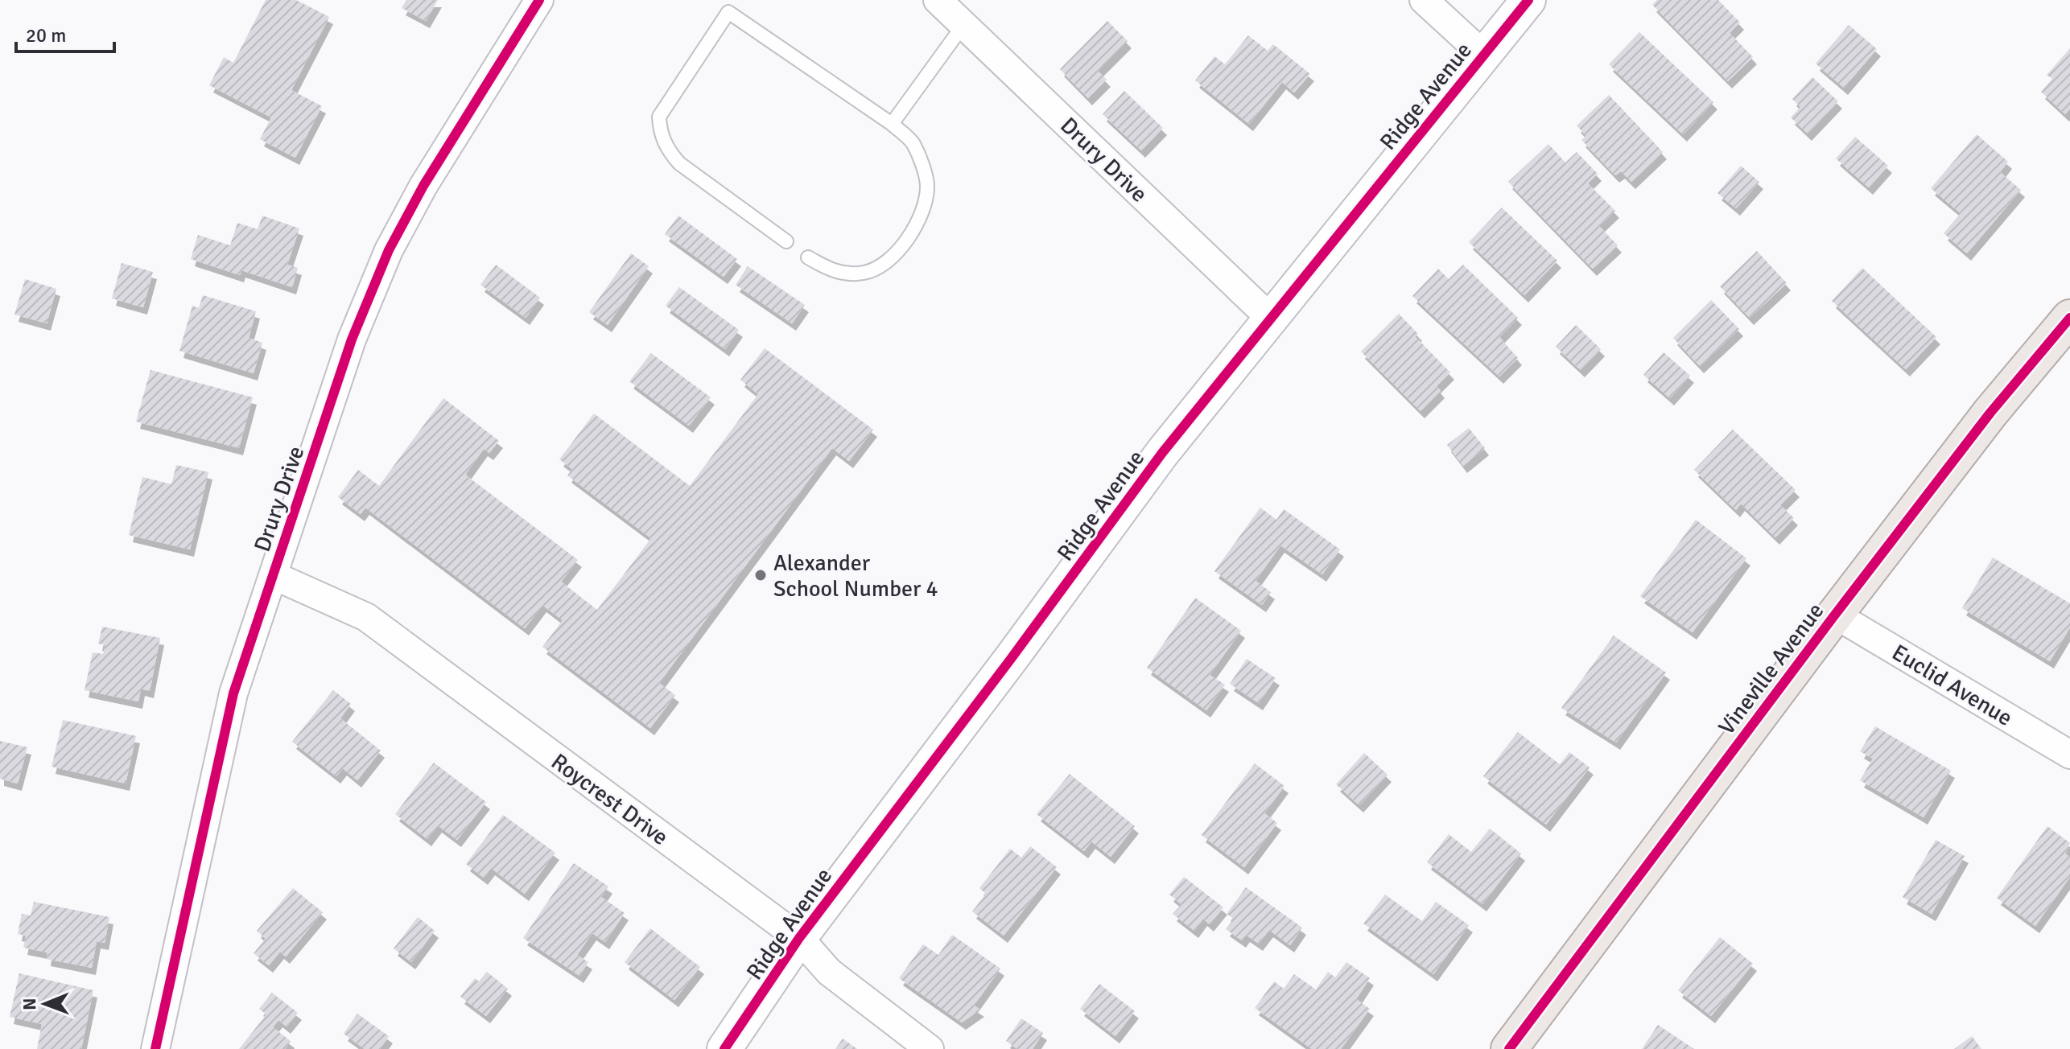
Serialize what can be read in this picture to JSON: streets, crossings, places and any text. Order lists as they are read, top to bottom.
{
  "streets": {
    "main road": ["Vineville Avenue"],
    "street": [
      "Ridge Avenue",
      "Drury Drive",
      "Euclid Avenue",
      "Roycrest Drive"
    ]
  },
  "crossings": [
    ["Ridge Avenue", "Drury Drive"],
    ["Ridge Avenue", "Roycrest Drive"],
    ["Drury Drive", "Roycrest Drive"],
    ["Vineville Avenue", "Euclid Avenue"]
  ],
  "places": ["Alexander School Number 4"],
  "scale_bar": "20 m",
  "north": "left"
}
